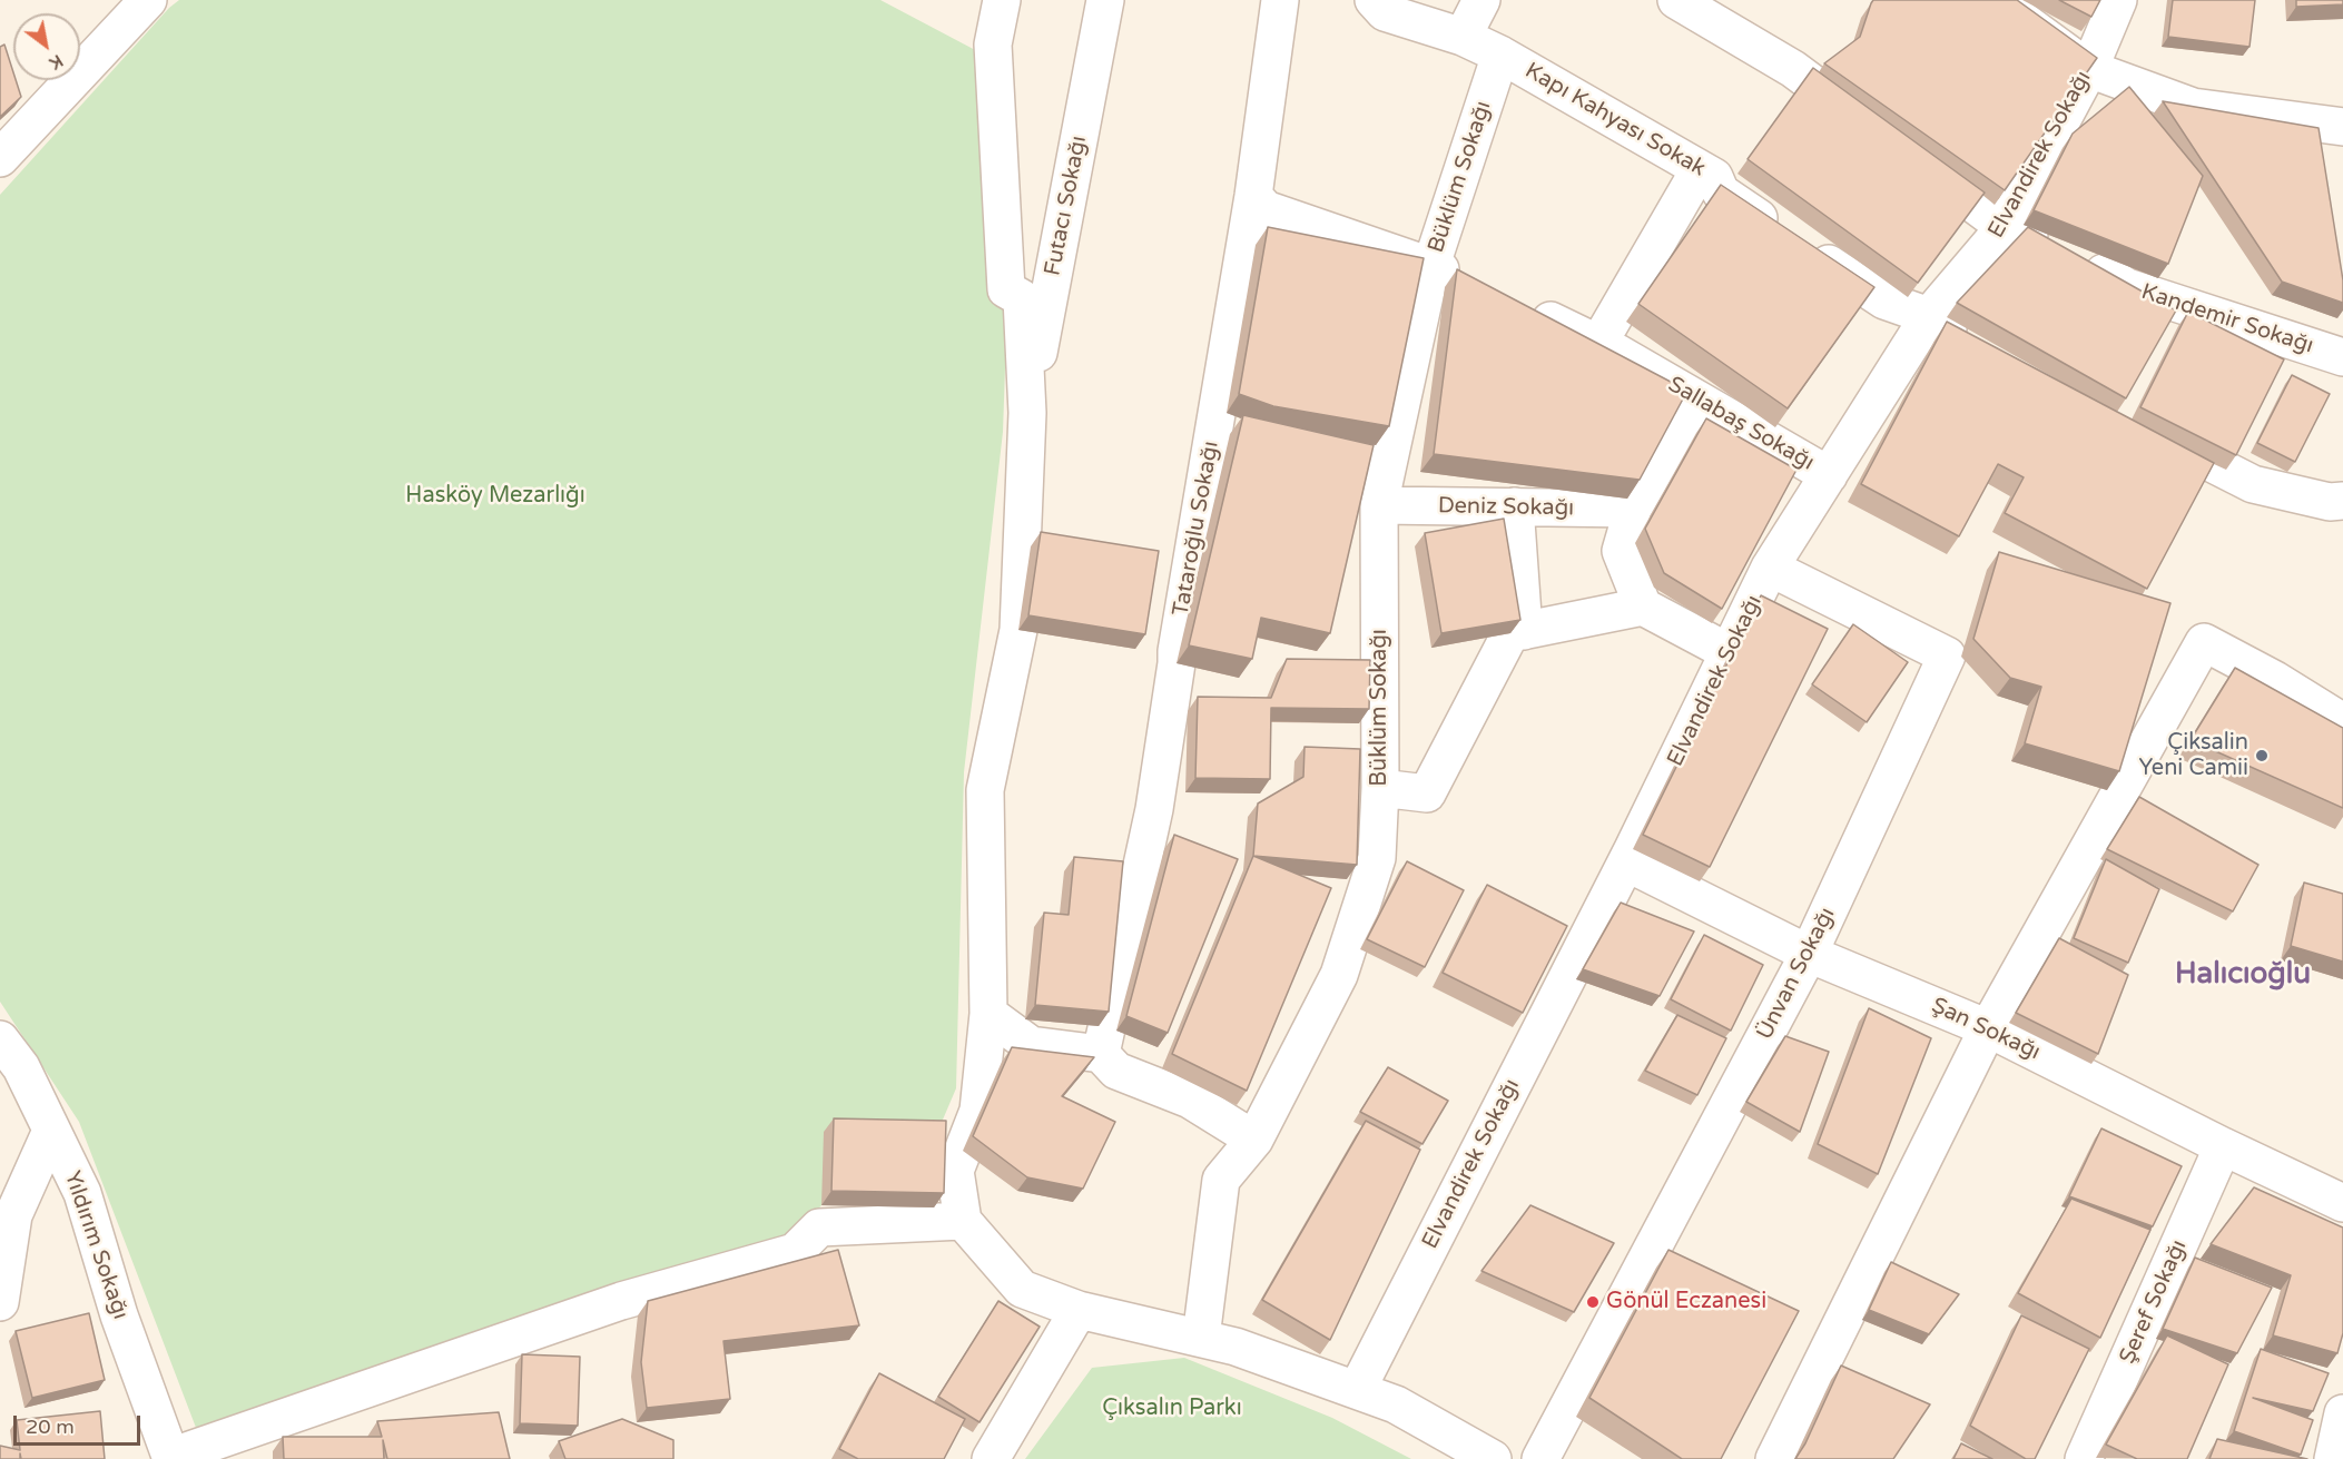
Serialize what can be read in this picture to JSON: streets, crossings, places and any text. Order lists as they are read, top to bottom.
{
  "streets": {
    "street": [
      "Kapı Kahyası Sokak",
      "Elvandirek Sokağı",
      "Büklüm Sokağı",
      "Futacı Sokağı",
      "Kandemir Sokağı",
      "Sallabaş Sokağı",
      "Deniz Sokağı",
      "Tataroğlu Sokağı",
      "Ünvan Sokağı",
      "Şan Sokağı",
      "Yıldırım Sokağı",
      "Şeref Sokağı"
    ]
  },
  "crossings": [
    ["Kapı Kahyası Sokak", "Elvandirek Sokağı"],
    ["Kapı Kahyası Sokak", "Büklüm Sokağı"],
    ["Elvandirek Sokağı", "Kandemir Sokağı"],
    ["Elvandirek Sokağı", "Sallabaş Sokağı"],
    ["Elvandirek Sokağı", "Ünvan Sokağı"],
    ["Elvandirek Sokağı", "Şan Sokağı"],
    ["Büklüm Sokağı", "Deniz Sokağı"],
    ["Ünvan Sokağı", "Şan Sokağı"],
    ["Şan Sokağı", "Şeref Sokağı"]
  ],
  "districts": ["Halıcıoğlu"],
  "parks": ["Hasköy Mezarlığı", "Çıksalın Parkı"],
  "places": ["Çiksalin Yeni Camii", "Gönül Eczanesi"],
  "scale_bar": "20 m",
  "north": "bottom right"
}
